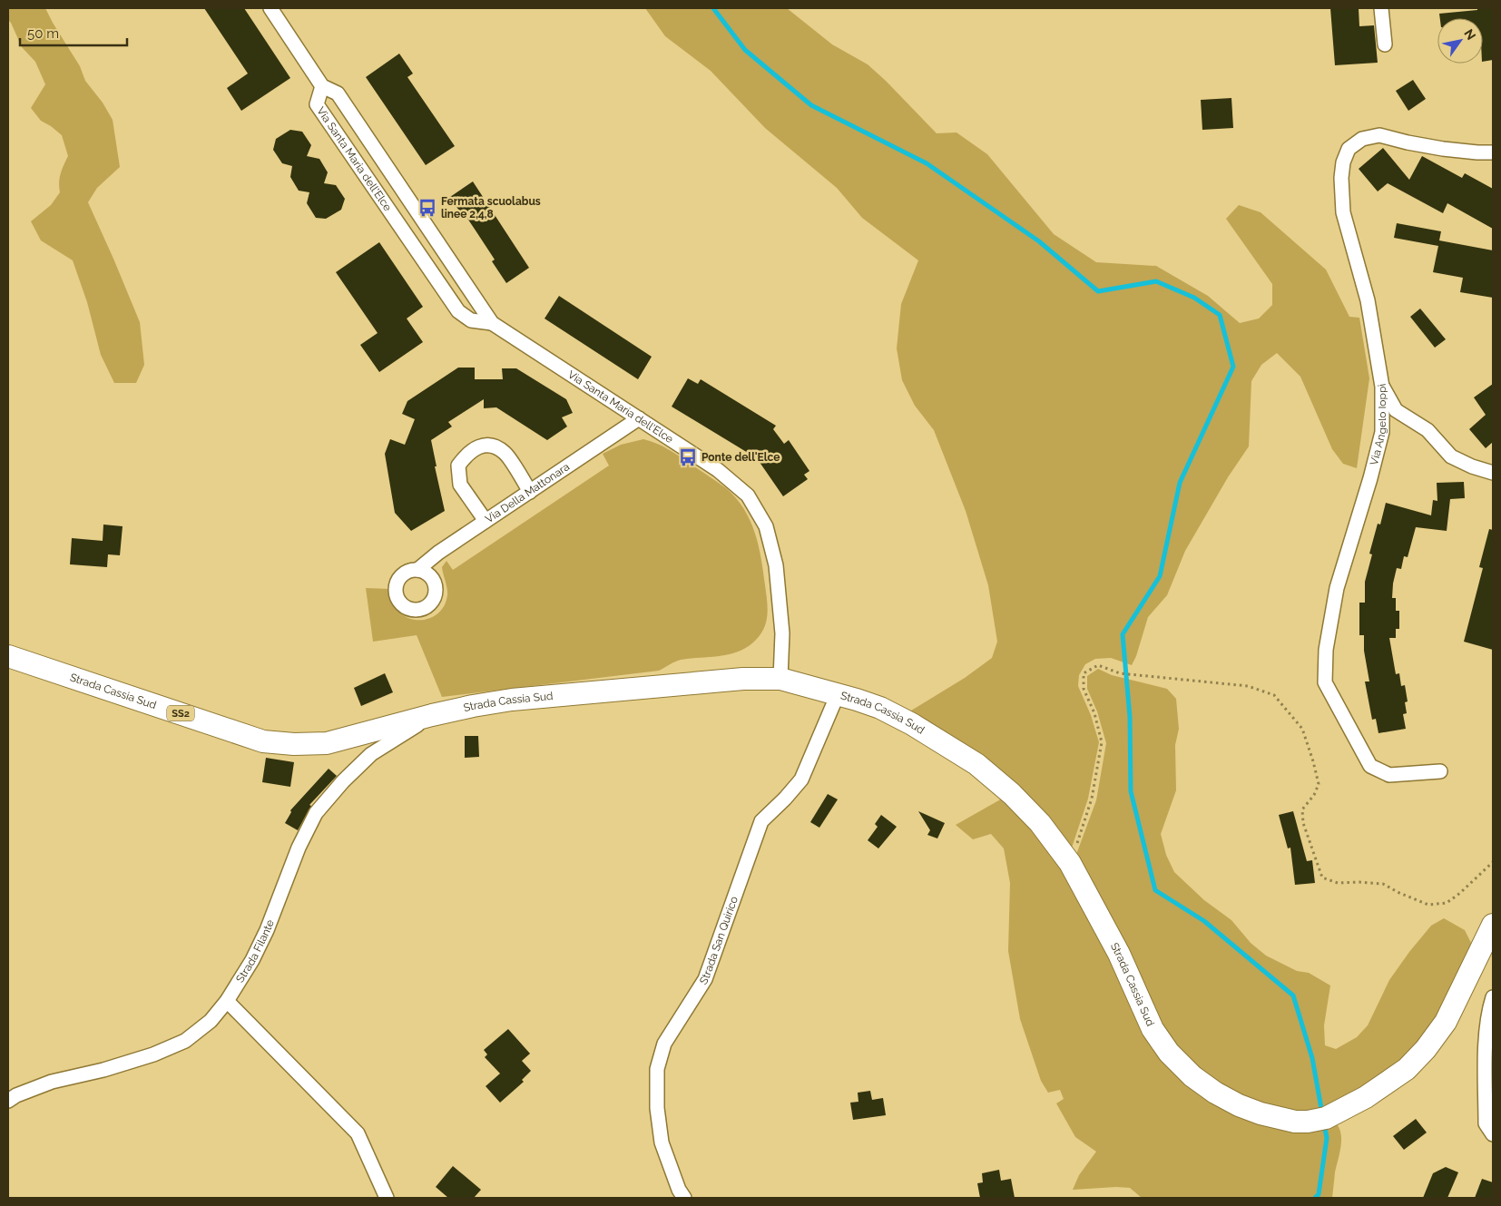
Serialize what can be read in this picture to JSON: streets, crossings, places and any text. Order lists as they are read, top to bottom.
{
  "streets": {
    "main road": ["Strada Cassia Sud", "SS2"],
    "street": [
      "Via Santa Maria dell'Elce",
      "Via Angelo Ioppi",
      "Via Della Mattonara",
      "Strada San Quirico",
      "Strada Filante"
    ]
  },
  "crossings": [
    ["Via Santa Maria dell'Elce", "Via Della Mattonara"],
    ["Via Santa Maria dell'Elce", "Strada Cassia Sud"],
    ["Strada Cassia Sud", "Strada San Quirico"],
    ["Strada Cassia Sud", "Strada Filante"]
  ],
  "places": {
    "bus stop": ["Fermata scuolabus linee 2,4,8", "Ponte dell'Elce"]
  },
  "scale_bar": "50 m",
  "north": "top right"
}
